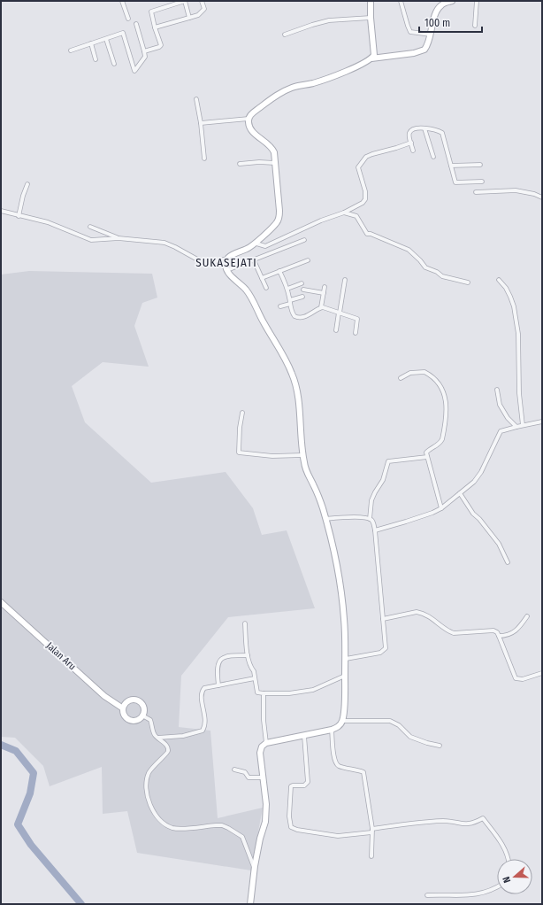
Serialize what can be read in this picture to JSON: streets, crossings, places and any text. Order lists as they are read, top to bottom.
{
  "streets": {
    "street": ["Jalan Aru"]
  },
  "districts": ["SUKASEJATI"],
  "scale_bar": "100 m",
  "north": "left"
}
